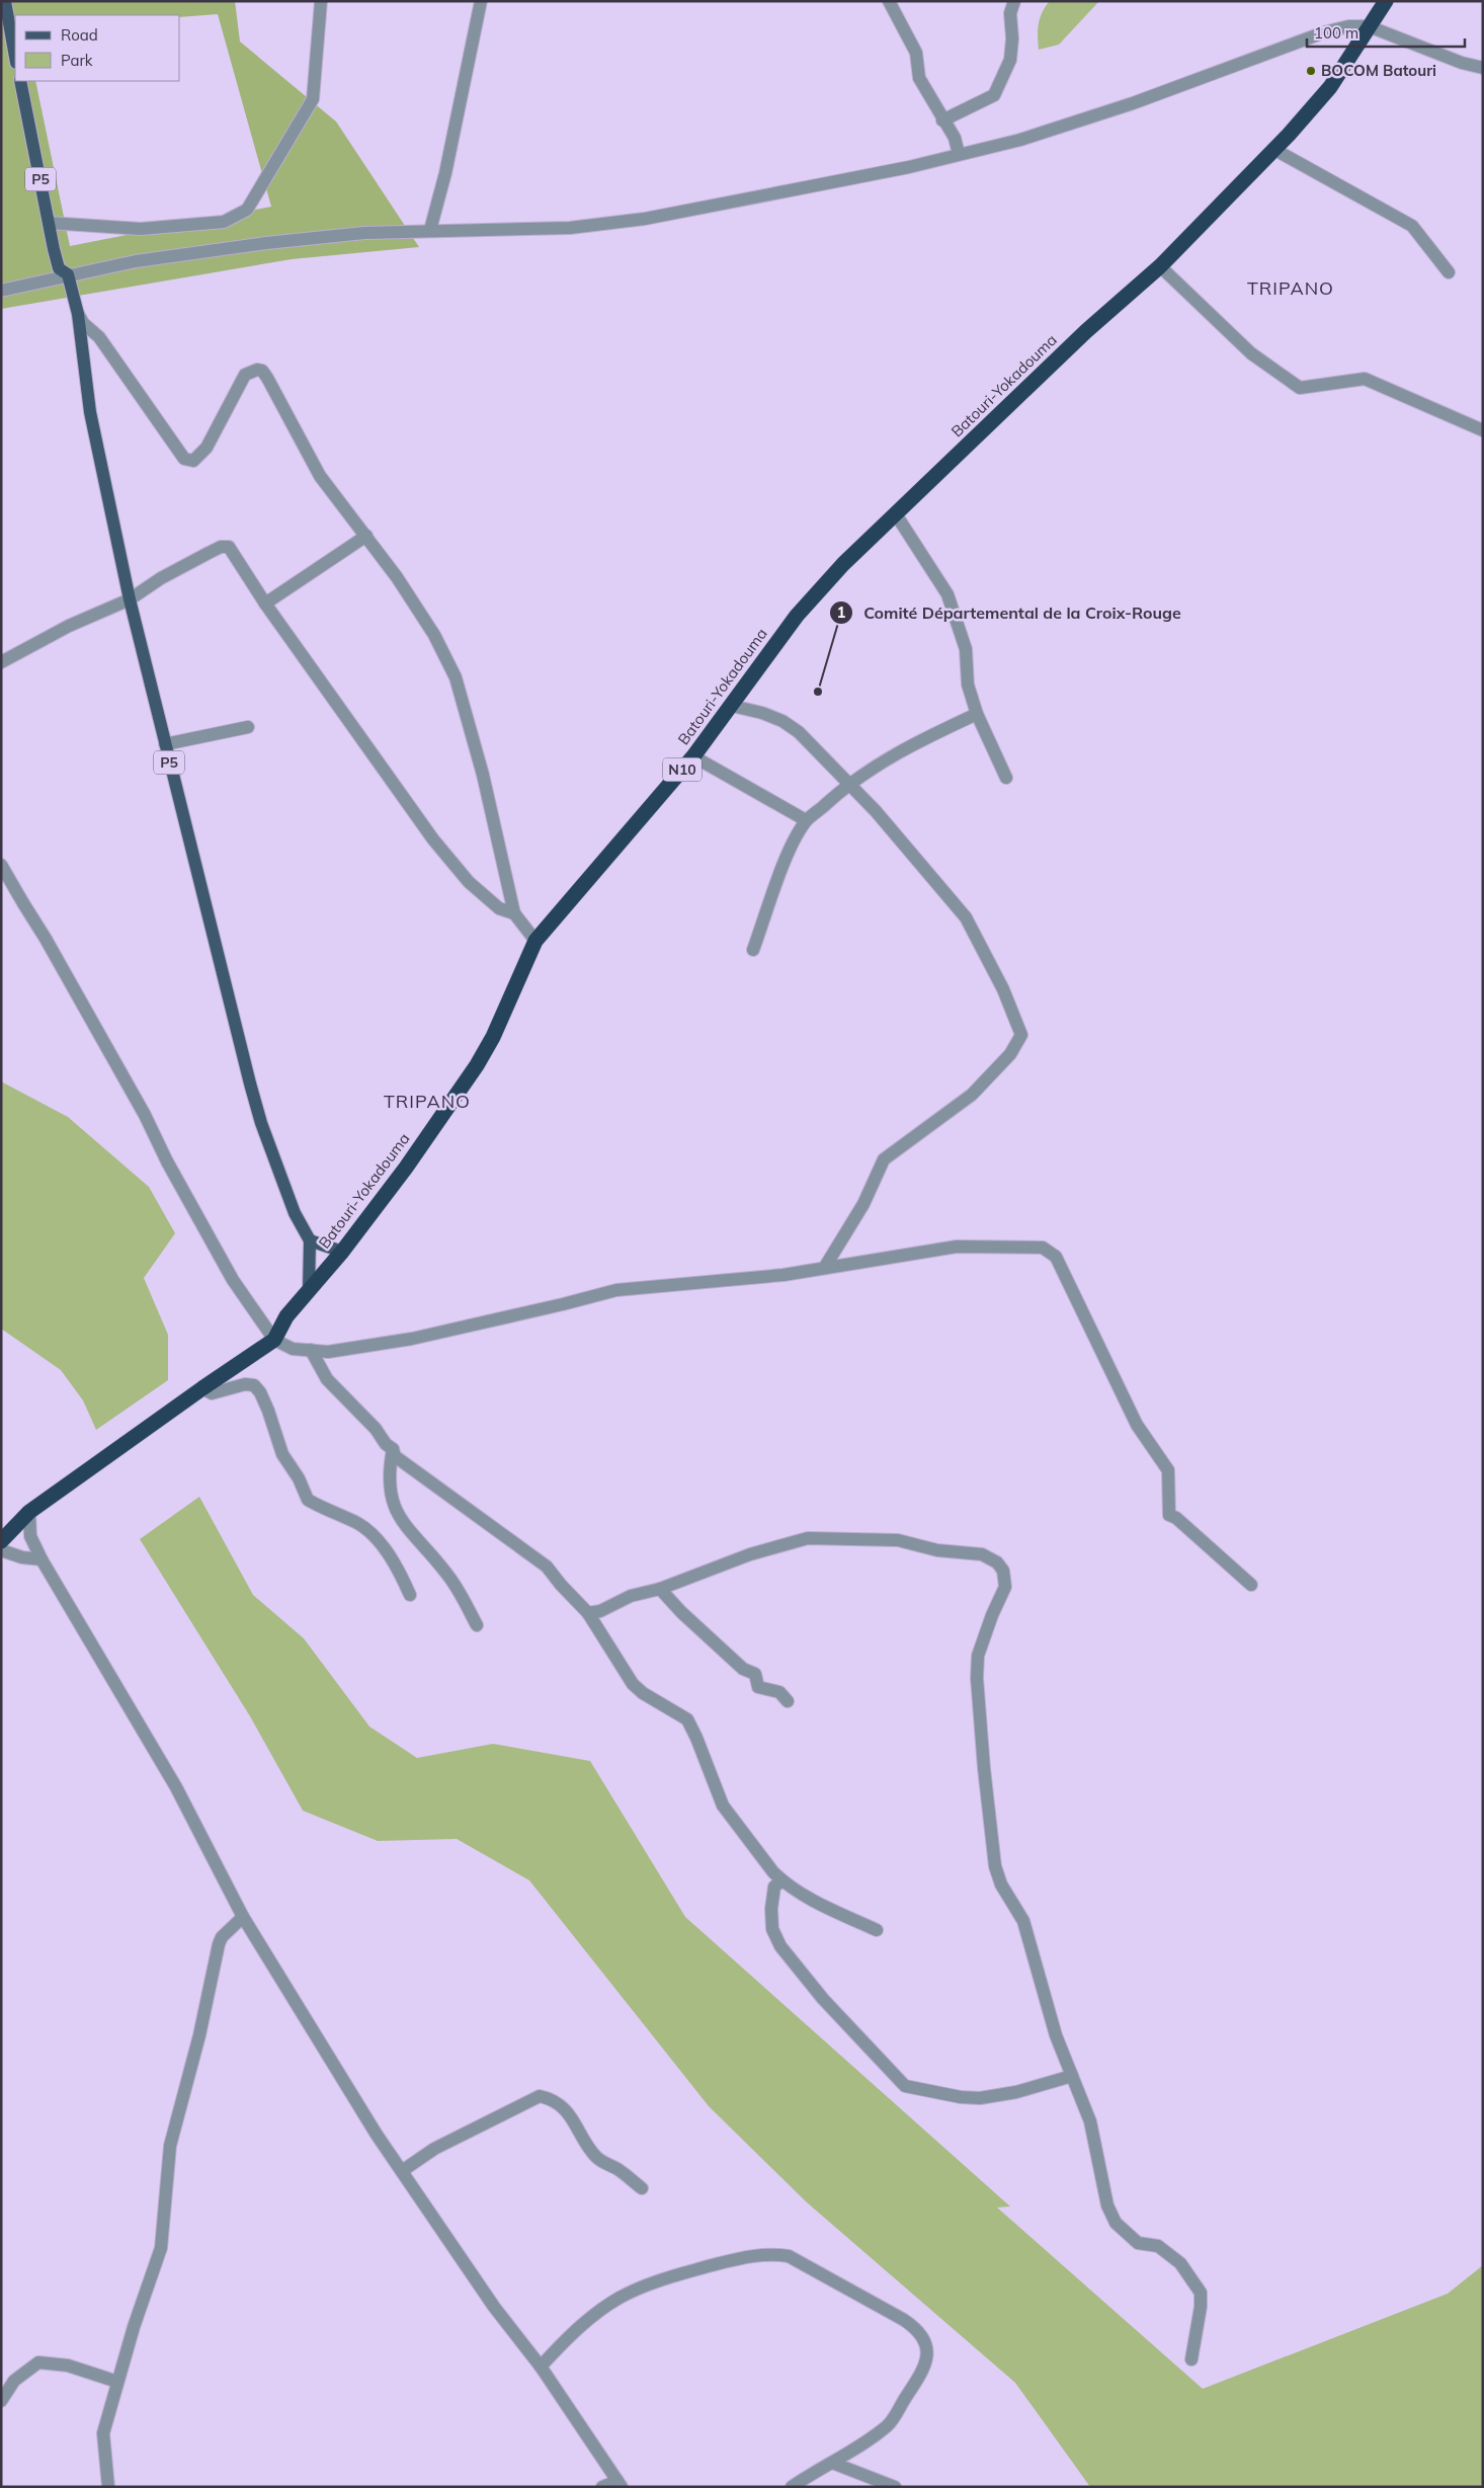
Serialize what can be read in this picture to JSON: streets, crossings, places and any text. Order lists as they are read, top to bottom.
{
  "streets": {
    "highway": ["Batouri-Yokadouma", "N10"],
    "main road": ["P5"]
  },
  "districts": ["TRIPANO", "TRIPANO"],
  "places": ["BOCOM Batouri", "Comité Départemental de la Croix-Rouge"],
  "legend": ["Road", "Park"],
  "scale_bar": "100 m"
}
